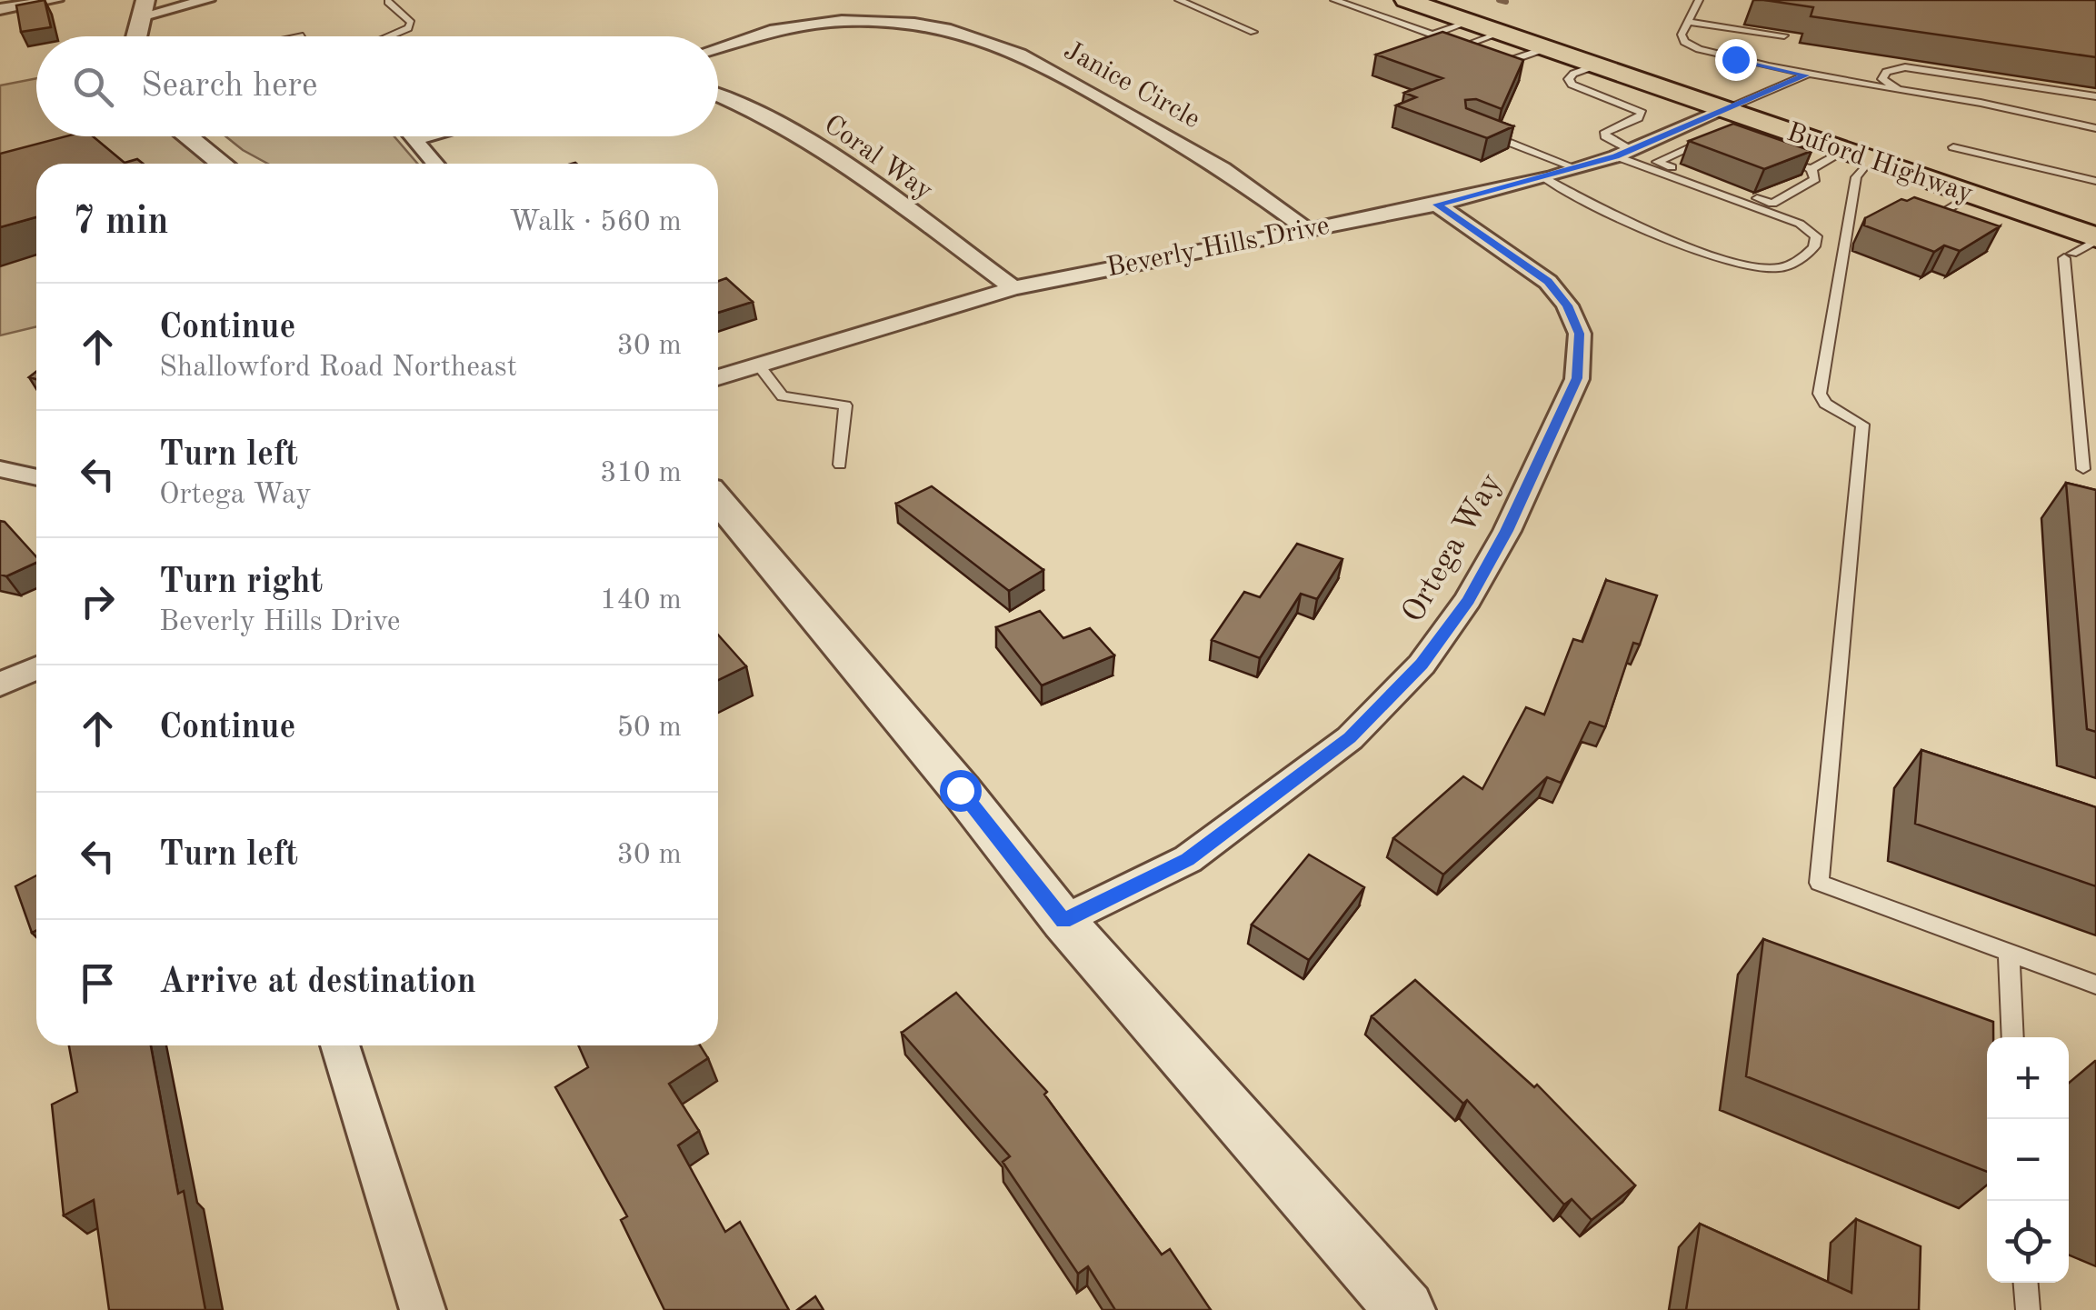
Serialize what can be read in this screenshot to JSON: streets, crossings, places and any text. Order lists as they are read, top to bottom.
{
  "streets": {
    "main road": ["Buford Highway"],
    "street": [
      "Janice Circle",
      "Coral Way",
      "Beverly Hills Drive",
      "Ortega Way"
    ]
  },
  "crossings": [
    ["Janice Circle", "Beverly Hills Drive"],
    ["Coral Way", "Beverly Hills Drive"],
    ["Buford Highway", "Beverly Hills Drive"],
    ["Beverly Hills Drive", "Ortega Way"]
  ],
  "page": {
    "search": "Search here",
    "heading": ["7 min", "Walk · 560 m"],
    "list": [
      ["Continue", "Shallowford Road Northeast", "30 m"],
      ["Turn left", "Ortega Way", "310 m"],
      ["Turn right", "Beverly Hills Drive", "140 m"],
      ["Continue", "50 m"],
      ["Turn left", "30 m"],
      "Arrive at destination"
    ],
    "map_buttons": ["+", "−"]
  }
}
